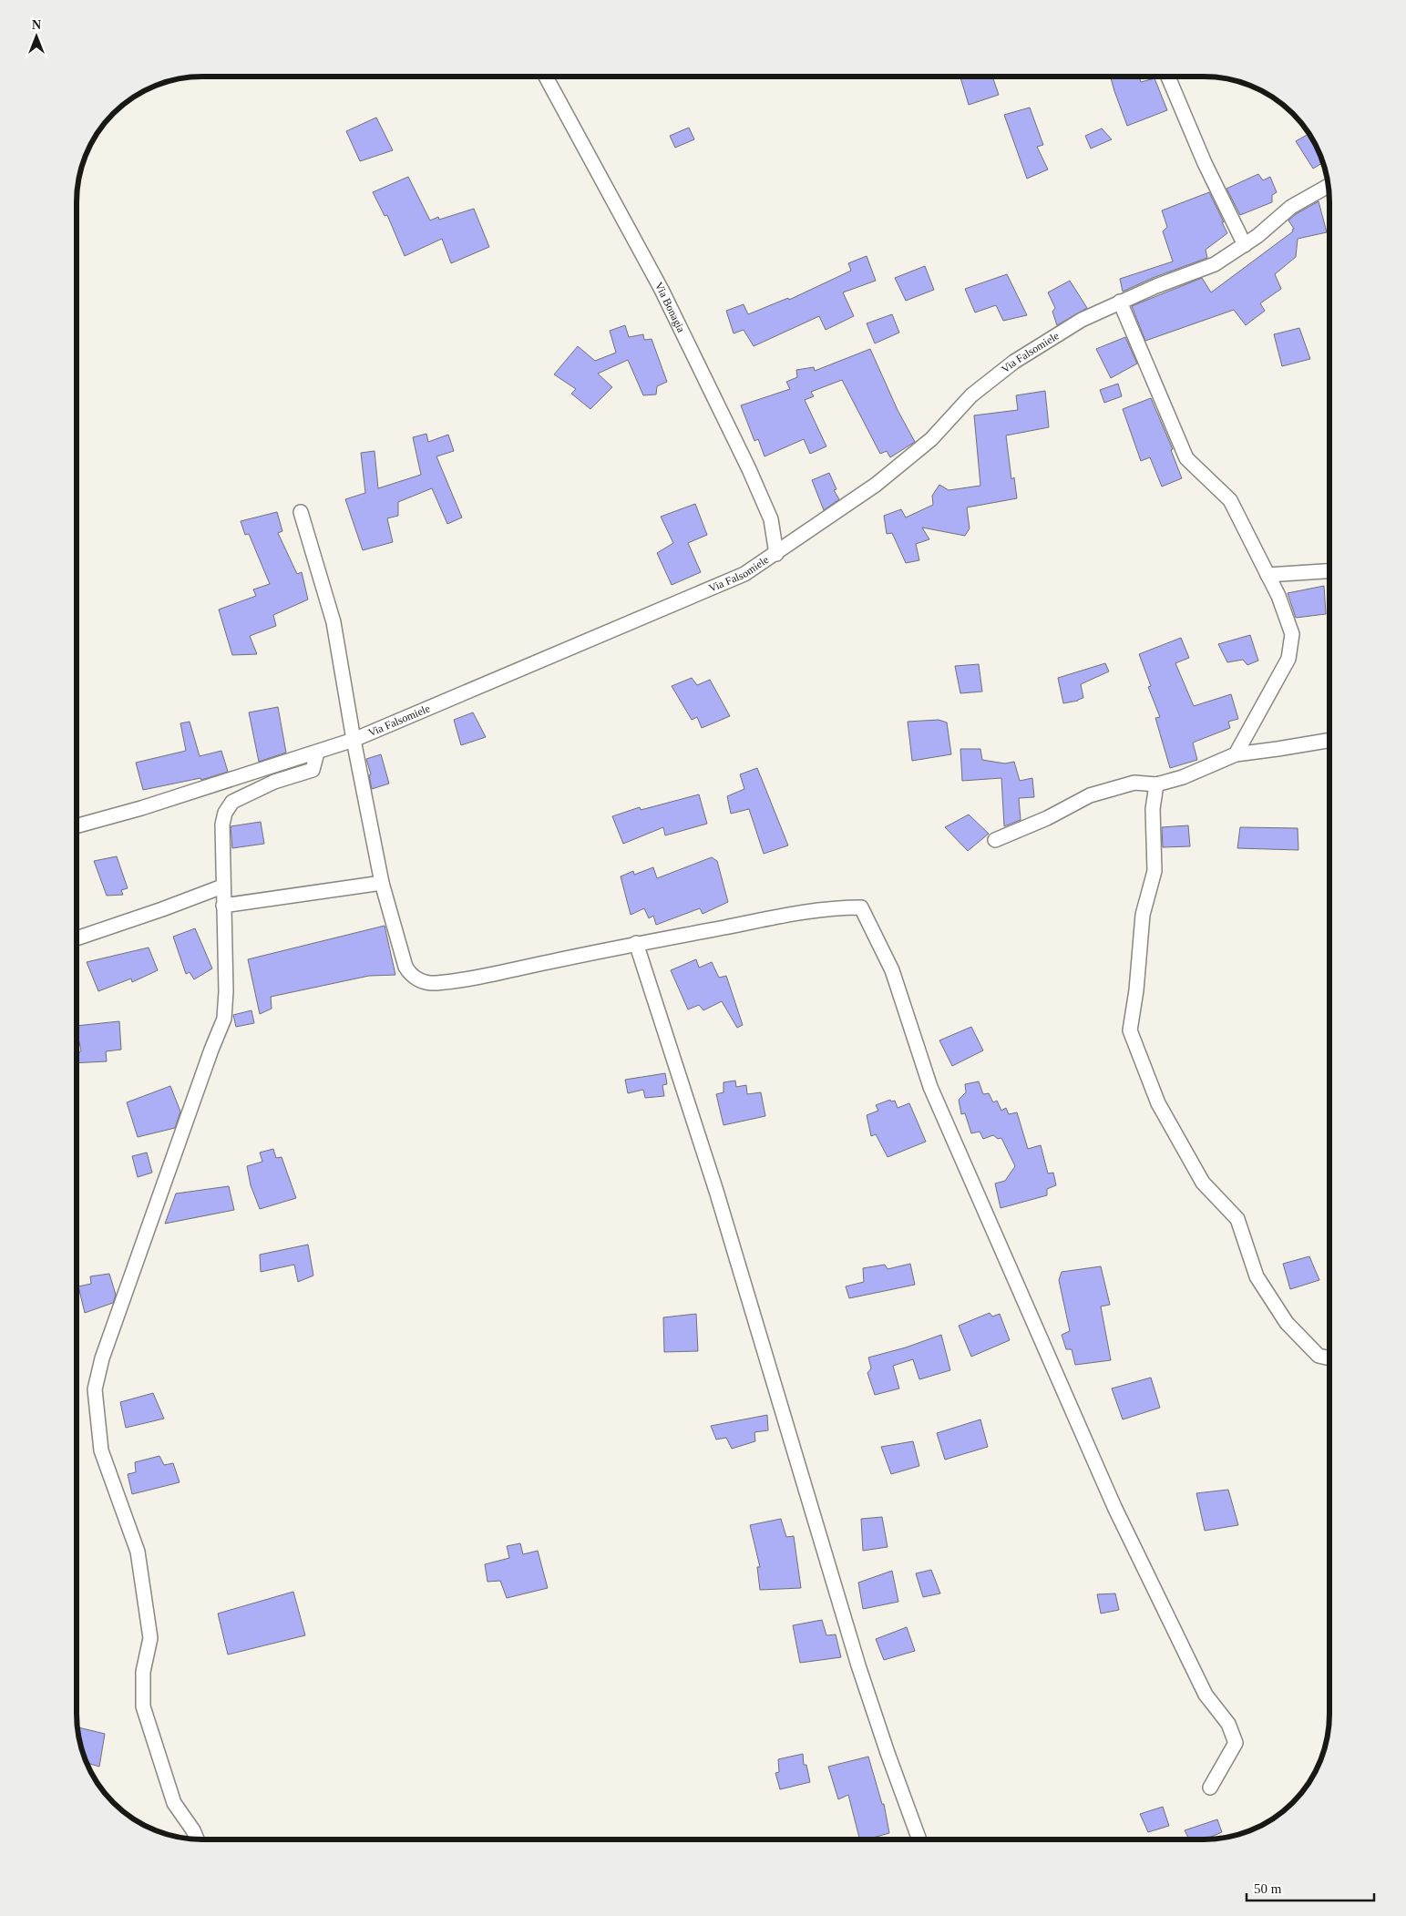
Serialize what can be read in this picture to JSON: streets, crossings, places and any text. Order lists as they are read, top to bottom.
{
  "streets": {
    "street": ["Via Bonagia", "Via Falsomiele"]
  },
  "crossings": [
    ["Via Bonagia", "Via Falsomiele"]
  ],
  "scale_bar": "50 m",
  "north": "top"
}
